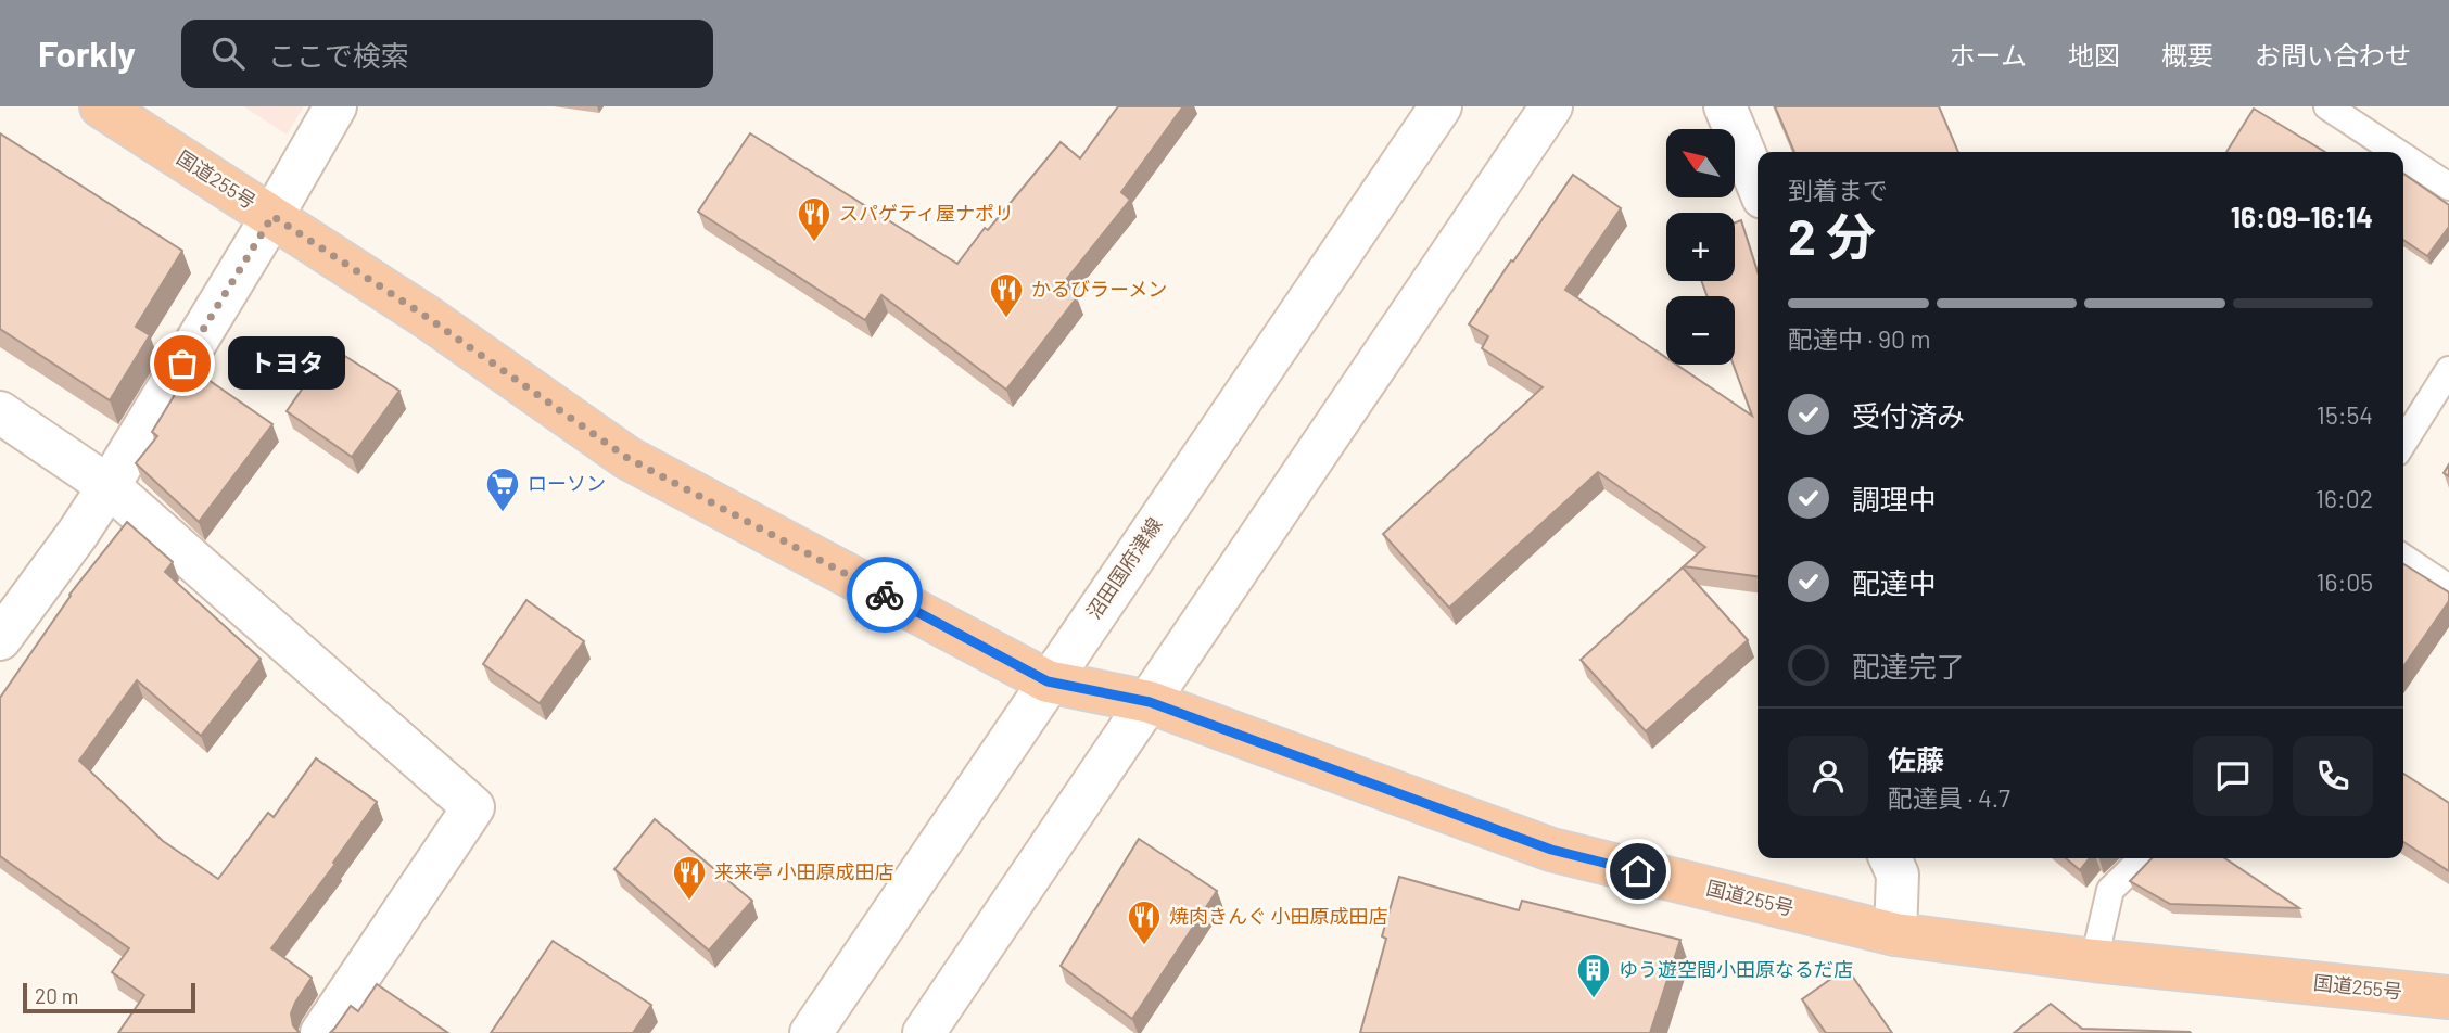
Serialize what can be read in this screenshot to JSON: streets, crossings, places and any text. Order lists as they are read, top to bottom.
{
  "streets": {
    "highway": ["国道255号"],
    "main road": ["沼田国府津線"]
  },
  "crossings": [
    ["国道255号", "沼田国府津線"]
  ],
  "places": {
    "restaurant": [
      "スパゲティ屋ナポリ",
      "かるびラーメン",
      "来来亭 小田原成田店",
      "焼肉きんぐ 小田原成田店"
    ],
    "other": ["トヨタ"],
    "supermarket": ["ローソン"],
    "building": ["ゆう遊空間小田原なるだ店"]
  },
  "scale_bar": "20 m",
  "north": "top left",
  "page": {
    "header": "Forkly",
    "search": "ここで検索",
    "nav": [
      "ホーム",
      "地図",
      "概要",
      "お問い合わせ"
    ],
    "map_buttons": ["+", "−"],
    "heading": ["2 分", "到着まで", "16:09–16:14"],
    "panel": ["佐藤", "配達員 · 4.7"],
    "bar": "配達中 · 90 m",
    "bubble": "トヨタ",
    "list": [
      ["受付済み", "15:54"],
      ["調理中", "16:02"],
      ["配達中", "16:05"],
      "配達完了"
    ],
    "scale": "20 m"
  }
}
